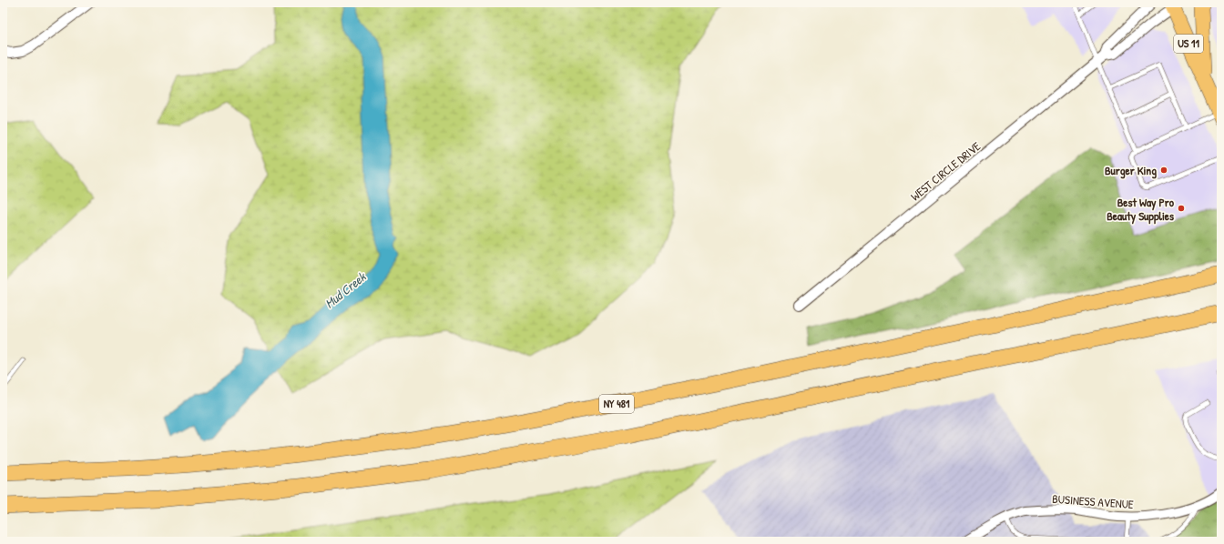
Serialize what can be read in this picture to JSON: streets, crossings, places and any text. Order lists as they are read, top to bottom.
{
  "streets": {
    "highway": ["NY 481"],
    "main road": ["US 11"],
    "street": ["WEST CIRCLE DRIVE", "BUSINESS AVENUE"]
  },
  "crossings": [
    ["US 11", "WEST CIRCLE DRIVE"]
  ],
  "water": ["Mud Creek"],
  "places": ["Burger King", "Best Way Pro Beauty Supplies"]
}
